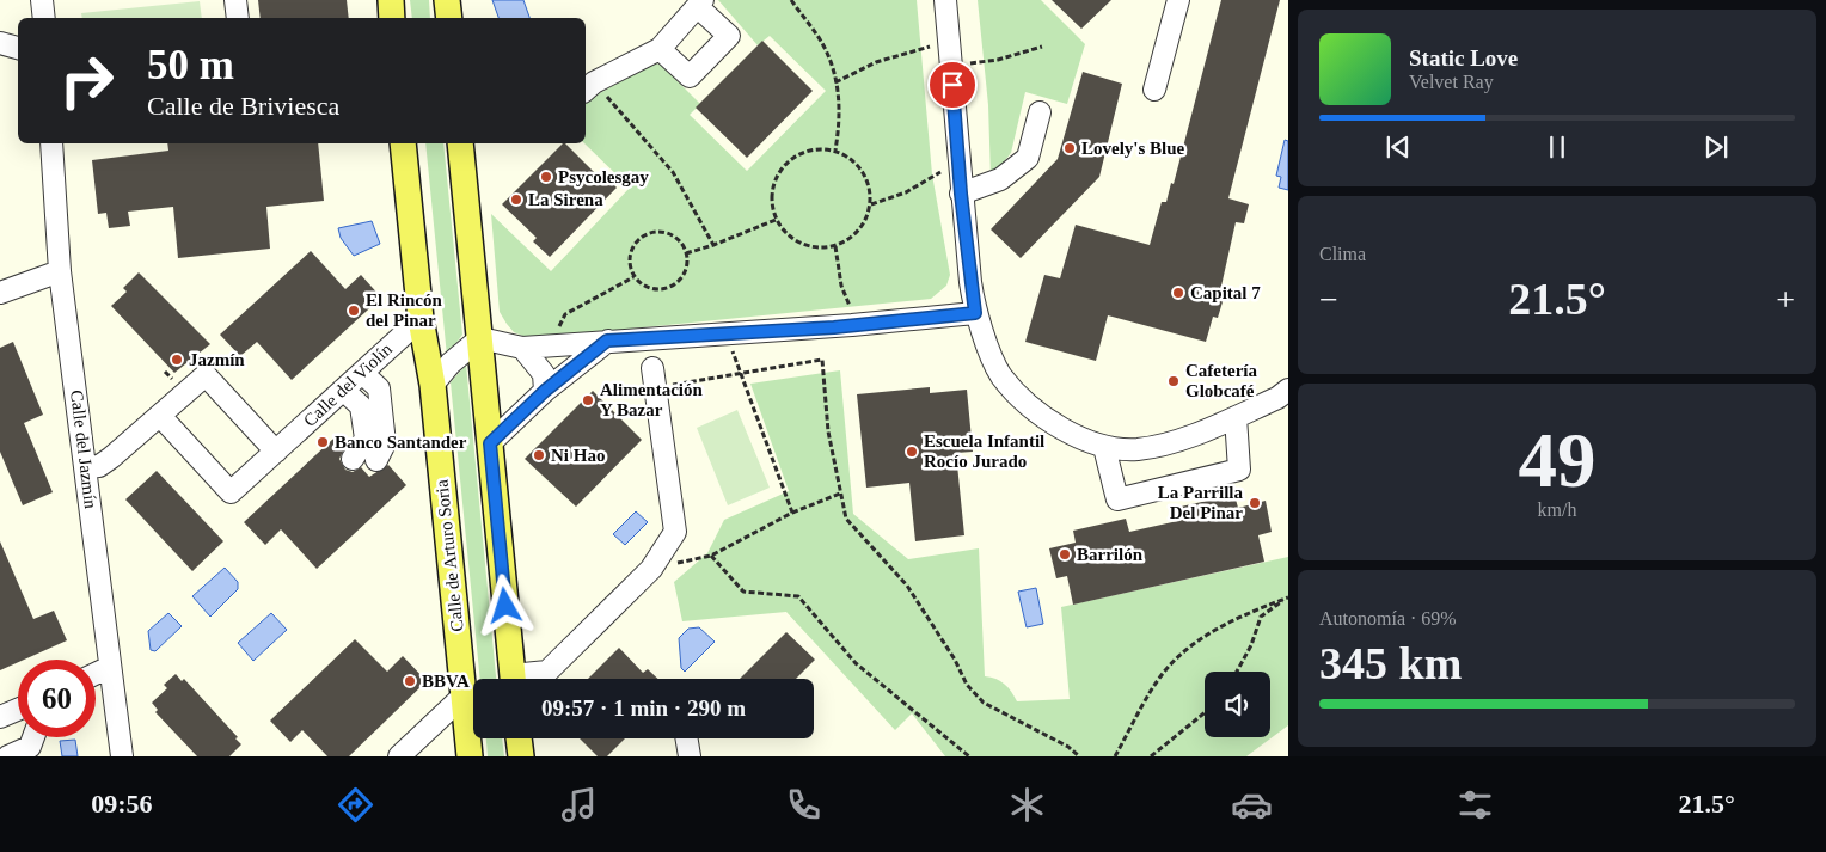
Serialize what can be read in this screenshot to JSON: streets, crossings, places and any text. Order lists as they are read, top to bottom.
{
  "streets": {
    "main road": ["Calle de Arturo Soria"],
    "street": ["Calle del Violín", "Calle del Jazmín"]
  },
  "crossings": [
    ["Calle del Violín", "Calle de Arturo Soria"]
  ],
  "places": [
    "Lovely's Blue",
    "Psycolesgay",
    "La Sirena",
    "Capital 7",
    "El Rincón del Pinar",
    "Jazmín",
    "Cafetería Globcafé",
    "Alimentación Y Bazar",
    "Banco Santander",
    "Escuela Infantil Rocío Jurado",
    "Ni Hao",
    "La Parrilla Del Pinar",
    "Barrilón",
    "BBVA"
  ],
  "page": {
    "turn": ["50 m", "Calle de Briviesca"],
    "song": ["Static Love", "Velvet Ray"],
    "tile": [
      "Clima",
      ["49", "km/h"],
      ["Autonomía · 69%", "345 km"]
    ],
    "heat": ["−", "21.5°", "+"],
    "limit": "60",
    "trip": "09:57 · 1 min · 290 m",
    "tabs": ["09:56", "21.5°"]
  }
}
